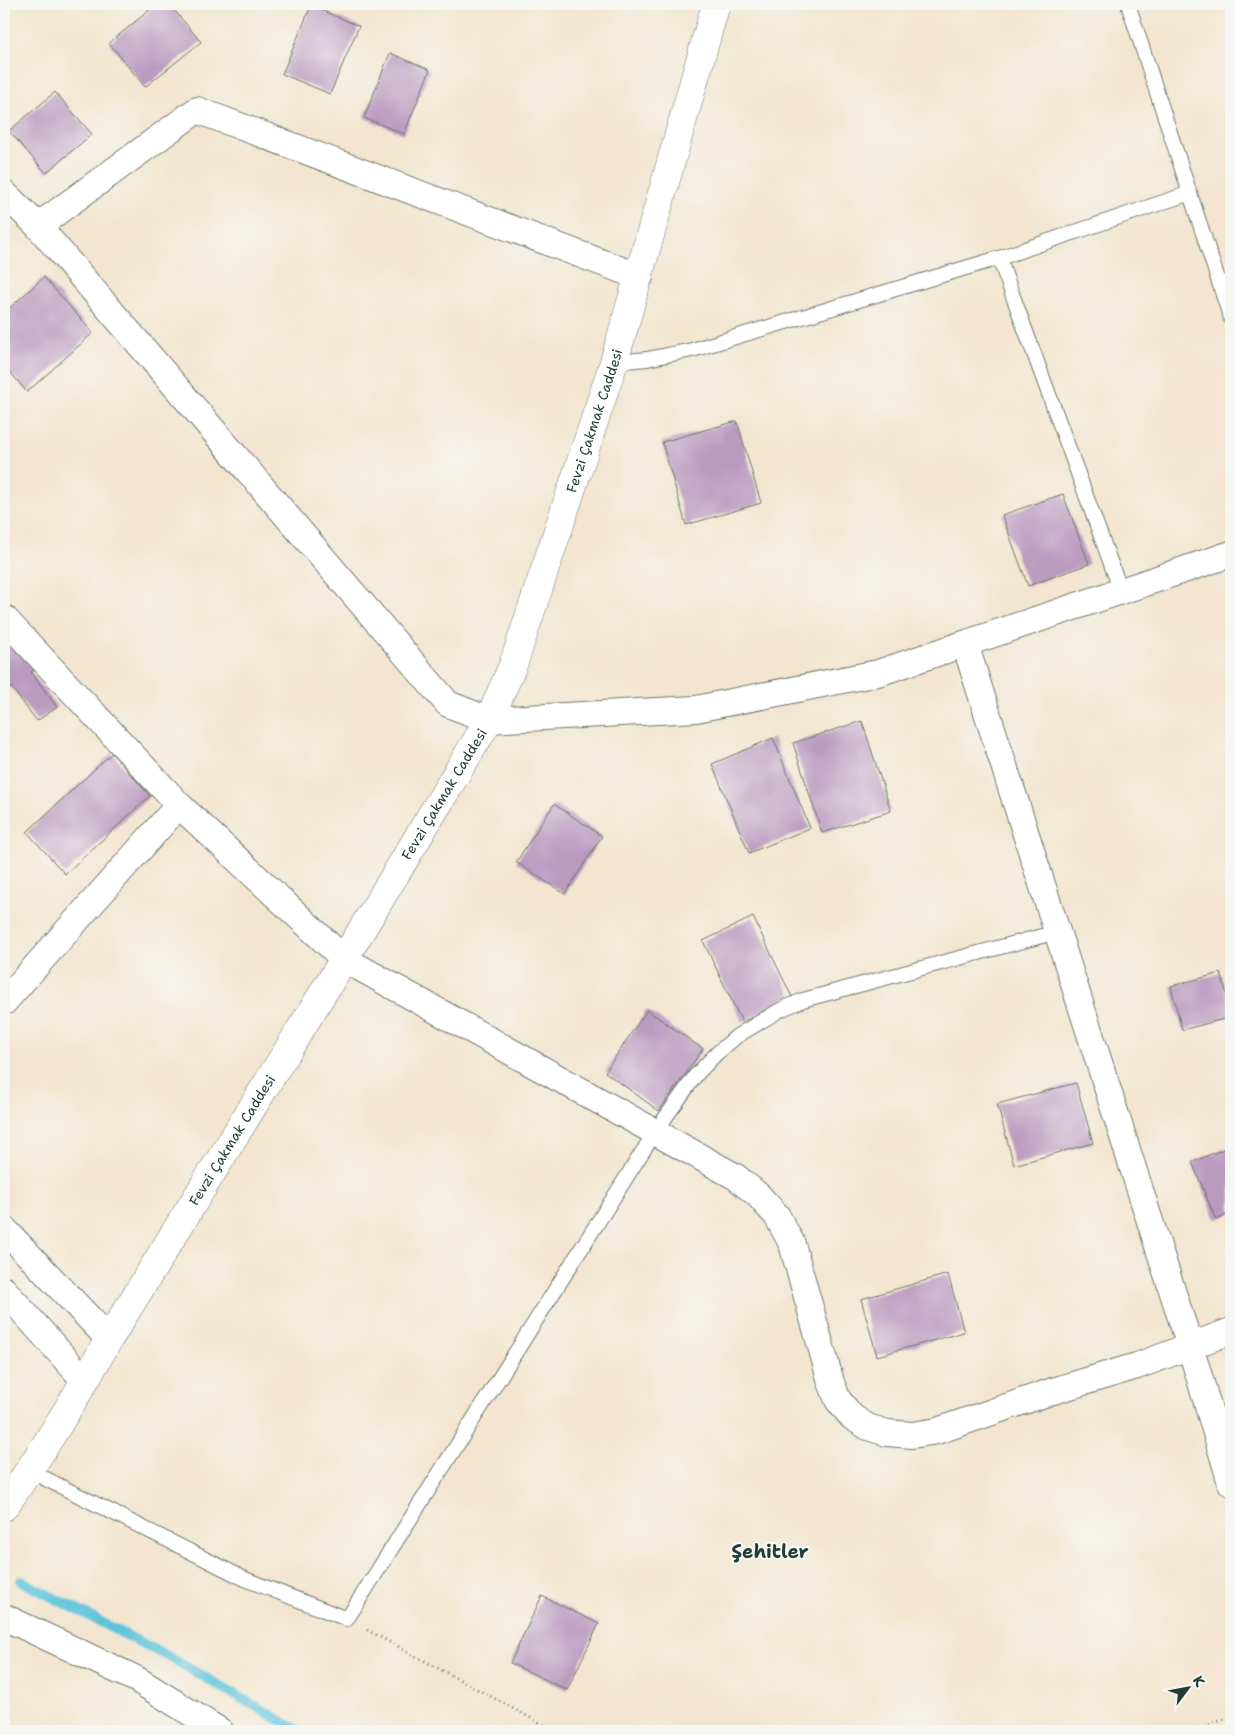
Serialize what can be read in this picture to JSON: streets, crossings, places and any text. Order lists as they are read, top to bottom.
{
  "streets": {
    "street": ["Fevzi Çakmak Caddesi"]
  },
  "districts": ["Şehitler"],
  "north": "top right"
}
